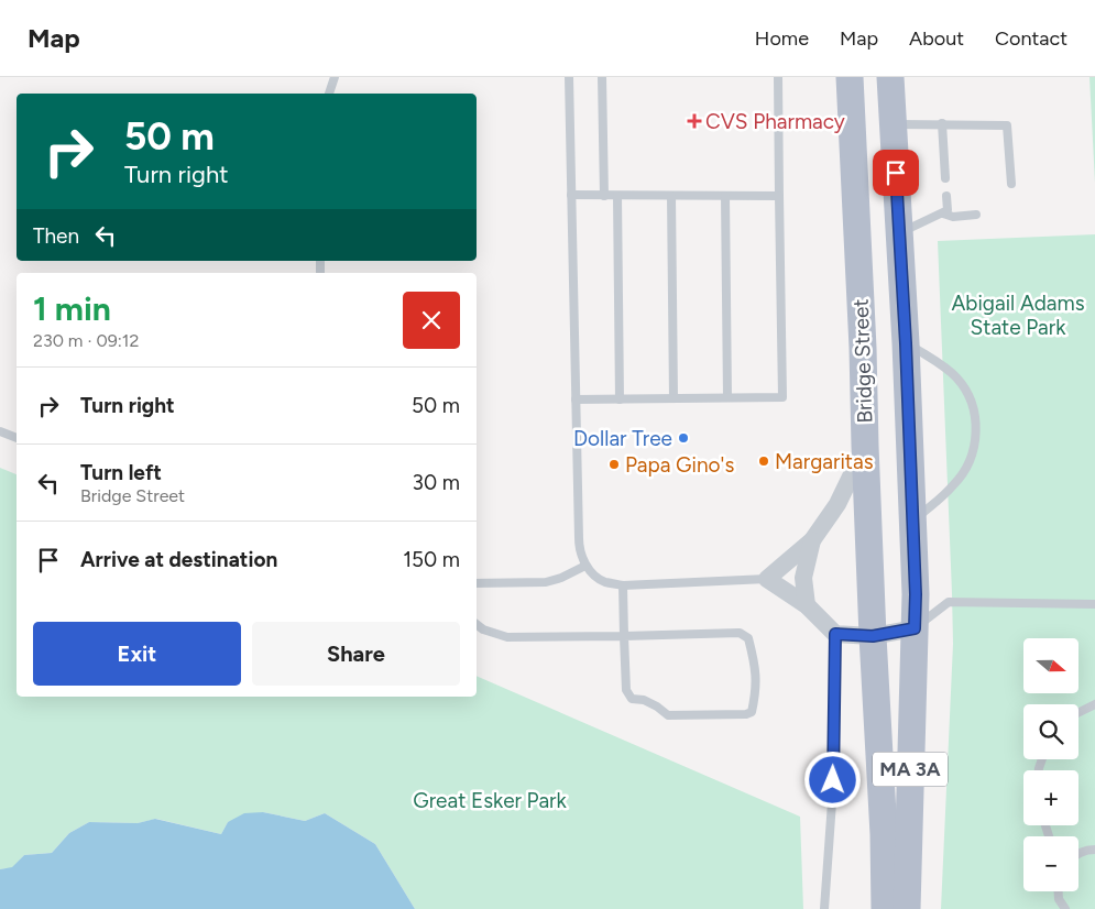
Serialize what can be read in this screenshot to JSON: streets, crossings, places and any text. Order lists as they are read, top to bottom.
{
  "streets": {
    "main road": ["Bridge Street", "MA 3A"]
  },
  "parks": ["Abigail Adams State Park", "Great Esker Park"],
  "places": {
    "health": ["CVS Pharmacy"],
    "other": ["Dollar Tree", "Margaritas", "Papa Gino's"]
  },
  "north": "right",
  "page": {
    "header": "Map",
    "nav": [
      "Home",
      "Map",
      "About",
      "Contact"
    ],
    "turn": ["50 m", "Turn right"],
    "then": "Then",
    "heading": ["1 min", "230 m · 09:12"],
    "list": [
      {
        "name": "Turn right",
        "value": "50 m"
      },
      {
        "name": "Turn left",
        "note": "Bridge Street",
        "value": "30 m"
      },
      {
        "name": "Arrive at destination",
        "value": "150 m"
      }
    ],
    "buttons": ["Exit", "Share"],
    "map_buttons": ["+", "−"]
  }
}
